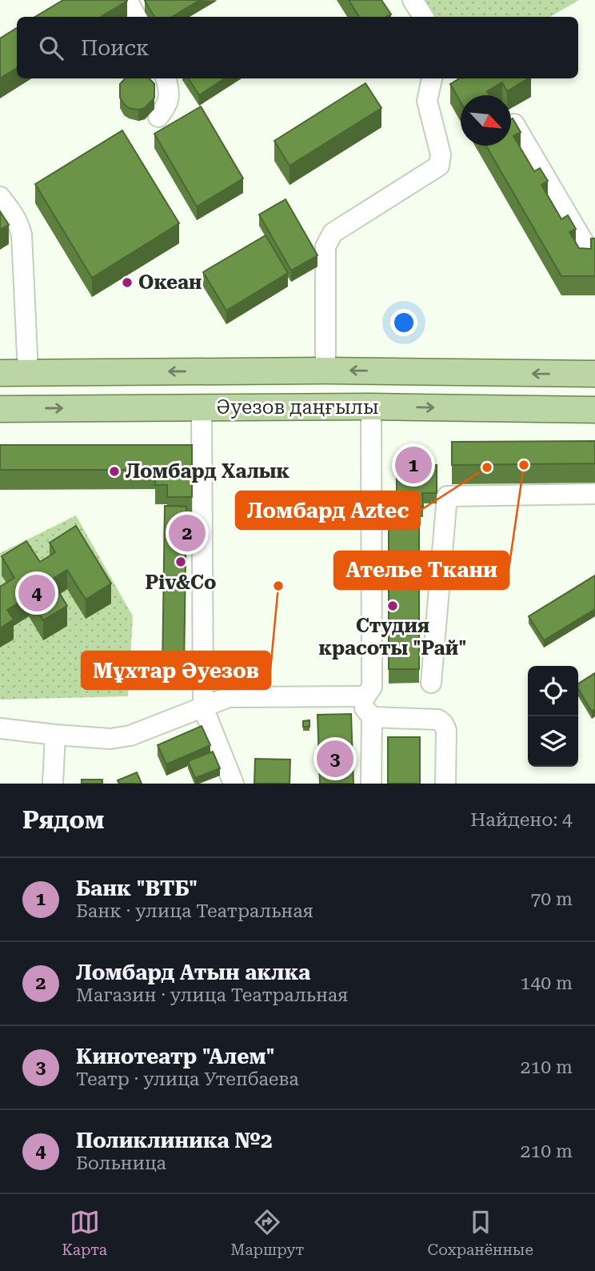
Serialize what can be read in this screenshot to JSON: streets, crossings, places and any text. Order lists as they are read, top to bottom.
{
  "streets": {
    "main road": ["Әуезов даңғылы"]
  },
  "places": [
    "Океан",
    "Ателье Ткани",
    "Ломбард Aztec",
    "Ломбард Халык",
    "Piv&Co",
    "Мұхтар Әуезов",
    "Студия красоты \"Рай\""
  ],
  "north": "bottom right",
  "page": {
    "search": "Поиск",
    "pins": [
      "1",
      "2",
      "4",
      "3"
    ],
    "heading": ["Рядом", "Найдено: 4"],
    "list": [
      {
        "mark": "1",
        "name": "Банк \"ВТБ\"",
        "note": "Банк · улица Театральная",
        "value": "70 m"
      },
      {
        "mark": "2",
        "name": "Ломбард Атын аклка",
        "note": "Магазин · улица Театральная",
        "value": "140 m"
      },
      {
        "mark": "3",
        "name": "Кинотеатр \"Алем\"",
        "note": "Театр · улица Утепбаева",
        "value": "210 m"
      },
      {
        "mark": "4",
        "name": "Поликлиника №2",
        "note": "Больница",
        "value": "210 m"
      }
    ],
    "nav": ["Карта", "Маршрут", "Сохранённые"]
  }
}
